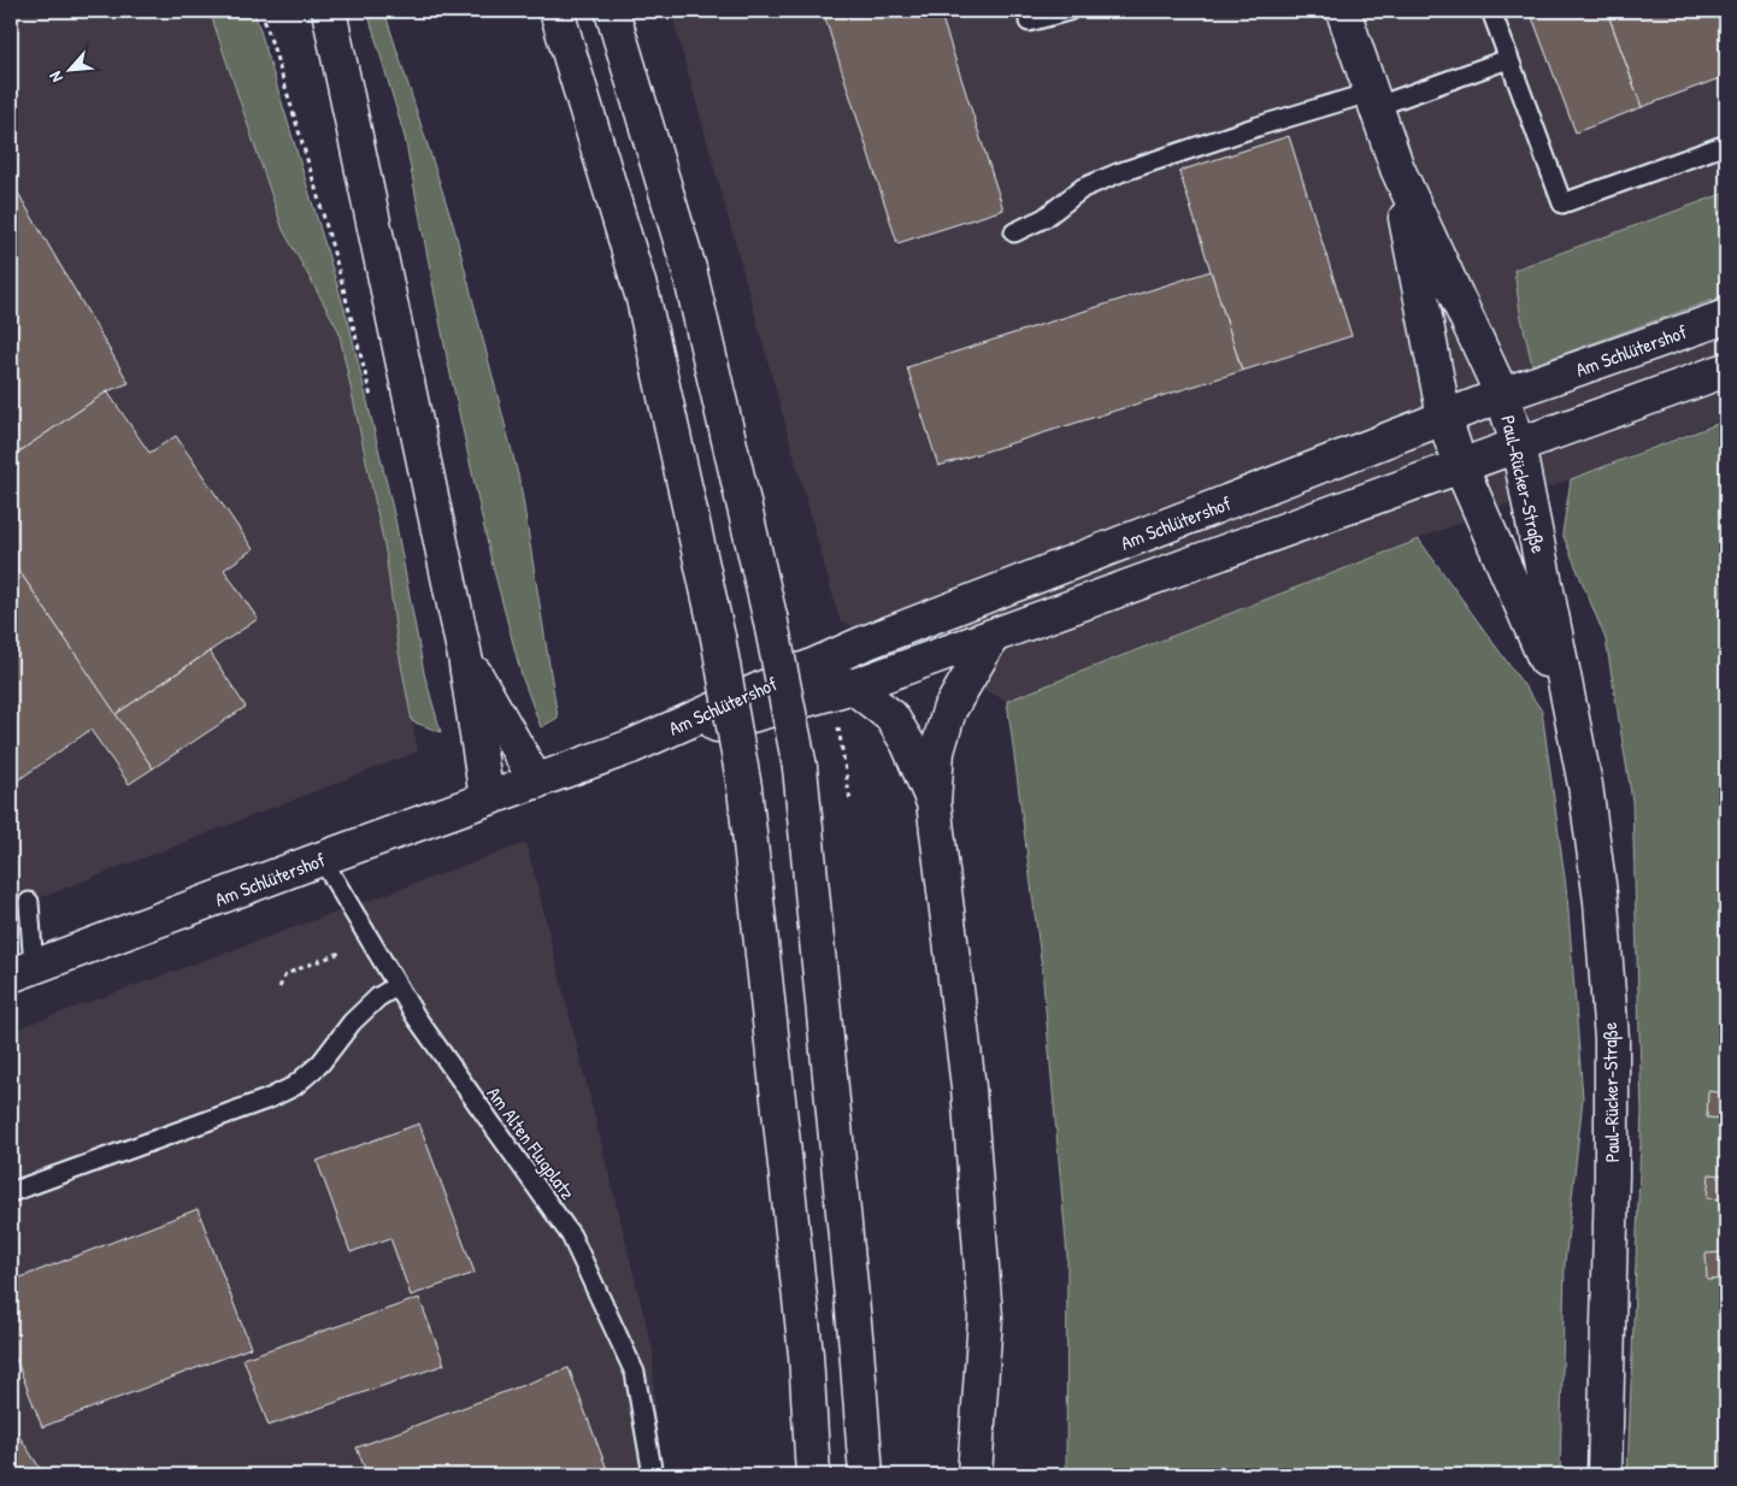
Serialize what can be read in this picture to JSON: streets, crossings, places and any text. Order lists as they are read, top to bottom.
{
  "streets": {
    "main road": ["Am Schlütershof", "Paul-Rücker-Straße"],
    "lane": ["Am Alten Flugplatz"]
  },
  "crossings": [
    ["Am Schlütershof", "Paul-Rücker-Straße"],
    ["Am Schlütershof", "Am Alten Flugplatz"]
  ],
  "north": "bottom left"
}
